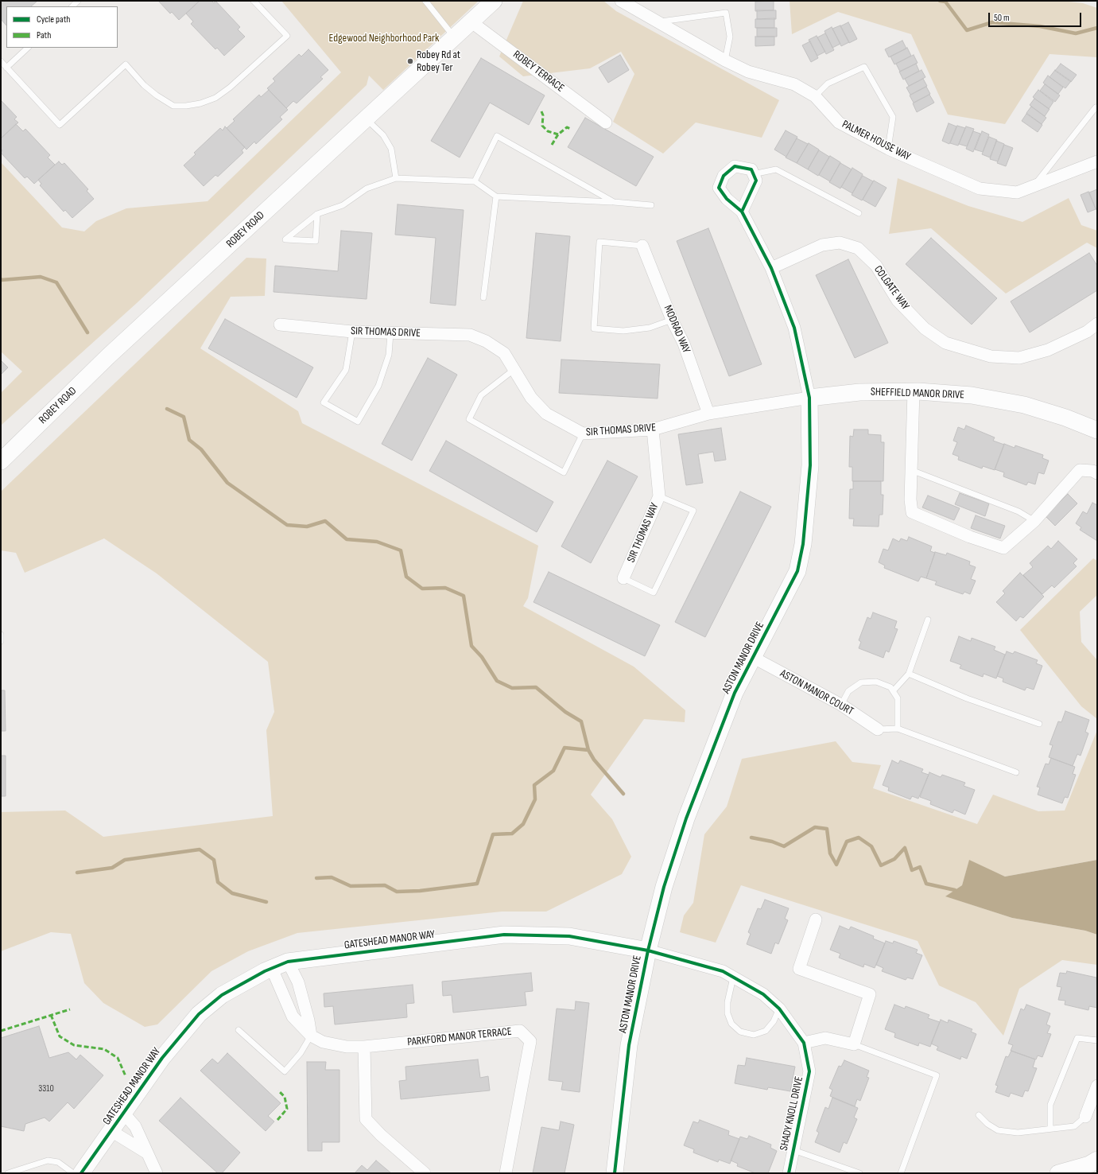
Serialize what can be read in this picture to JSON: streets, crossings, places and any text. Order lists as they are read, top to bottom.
{
  "streets": {
    "street": [
      "ROBEY TERRACE",
      "PALMER HOUSE WAY",
      "ROBEY ROAD",
      "COLGATE WAY",
      "MODRAD WAY",
      "SIR THOMAS DRIVE",
      "SHEFFIELD MANOR DRIVE",
      "SIR THOMAS WAY",
      "ASTON MANOR DRIVE",
      "ASTON MANOR COURT",
      "GATESHEAD MANOR WAY",
      "PARKFORD MANOR TERRACE",
      "SHADY KNOLL DRIVE"
    ]
  },
  "crossings": [
    ["ROBEY TERRACE", "ROBEY ROAD"],
    ["COLGATE WAY", "ASTON MANOR DRIVE"],
    ["MODRAD WAY", "SIR THOMAS DRIVE"],
    ["SIR THOMAS DRIVE", "SHEFFIELD MANOR DRIVE"],
    ["SIR THOMAS DRIVE", "SIR THOMAS WAY"],
    ["SIR THOMAS DRIVE", "ASTON MANOR DRIVE"],
    ["SHEFFIELD MANOR DRIVE", "ASTON MANOR DRIVE"],
    ["ASTON MANOR DRIVE", "ASTON MANOR COURT"],
    ["ASTON MANOR DRIVE", "GATESHEAD MANOR WAY"],
    ["GATESHEAD MANOR WAY", "SHADY KNOLL DRIVE"]
  ],
  "parks": ["Edgewood Neighborhood Park"],
  "places": ["Robey Rd at Robey Ter"],
  "house_numbers": ["3310"],
  "legend": ["Cycle path", "Path"],
  "scale_bar": "50 m"
}
